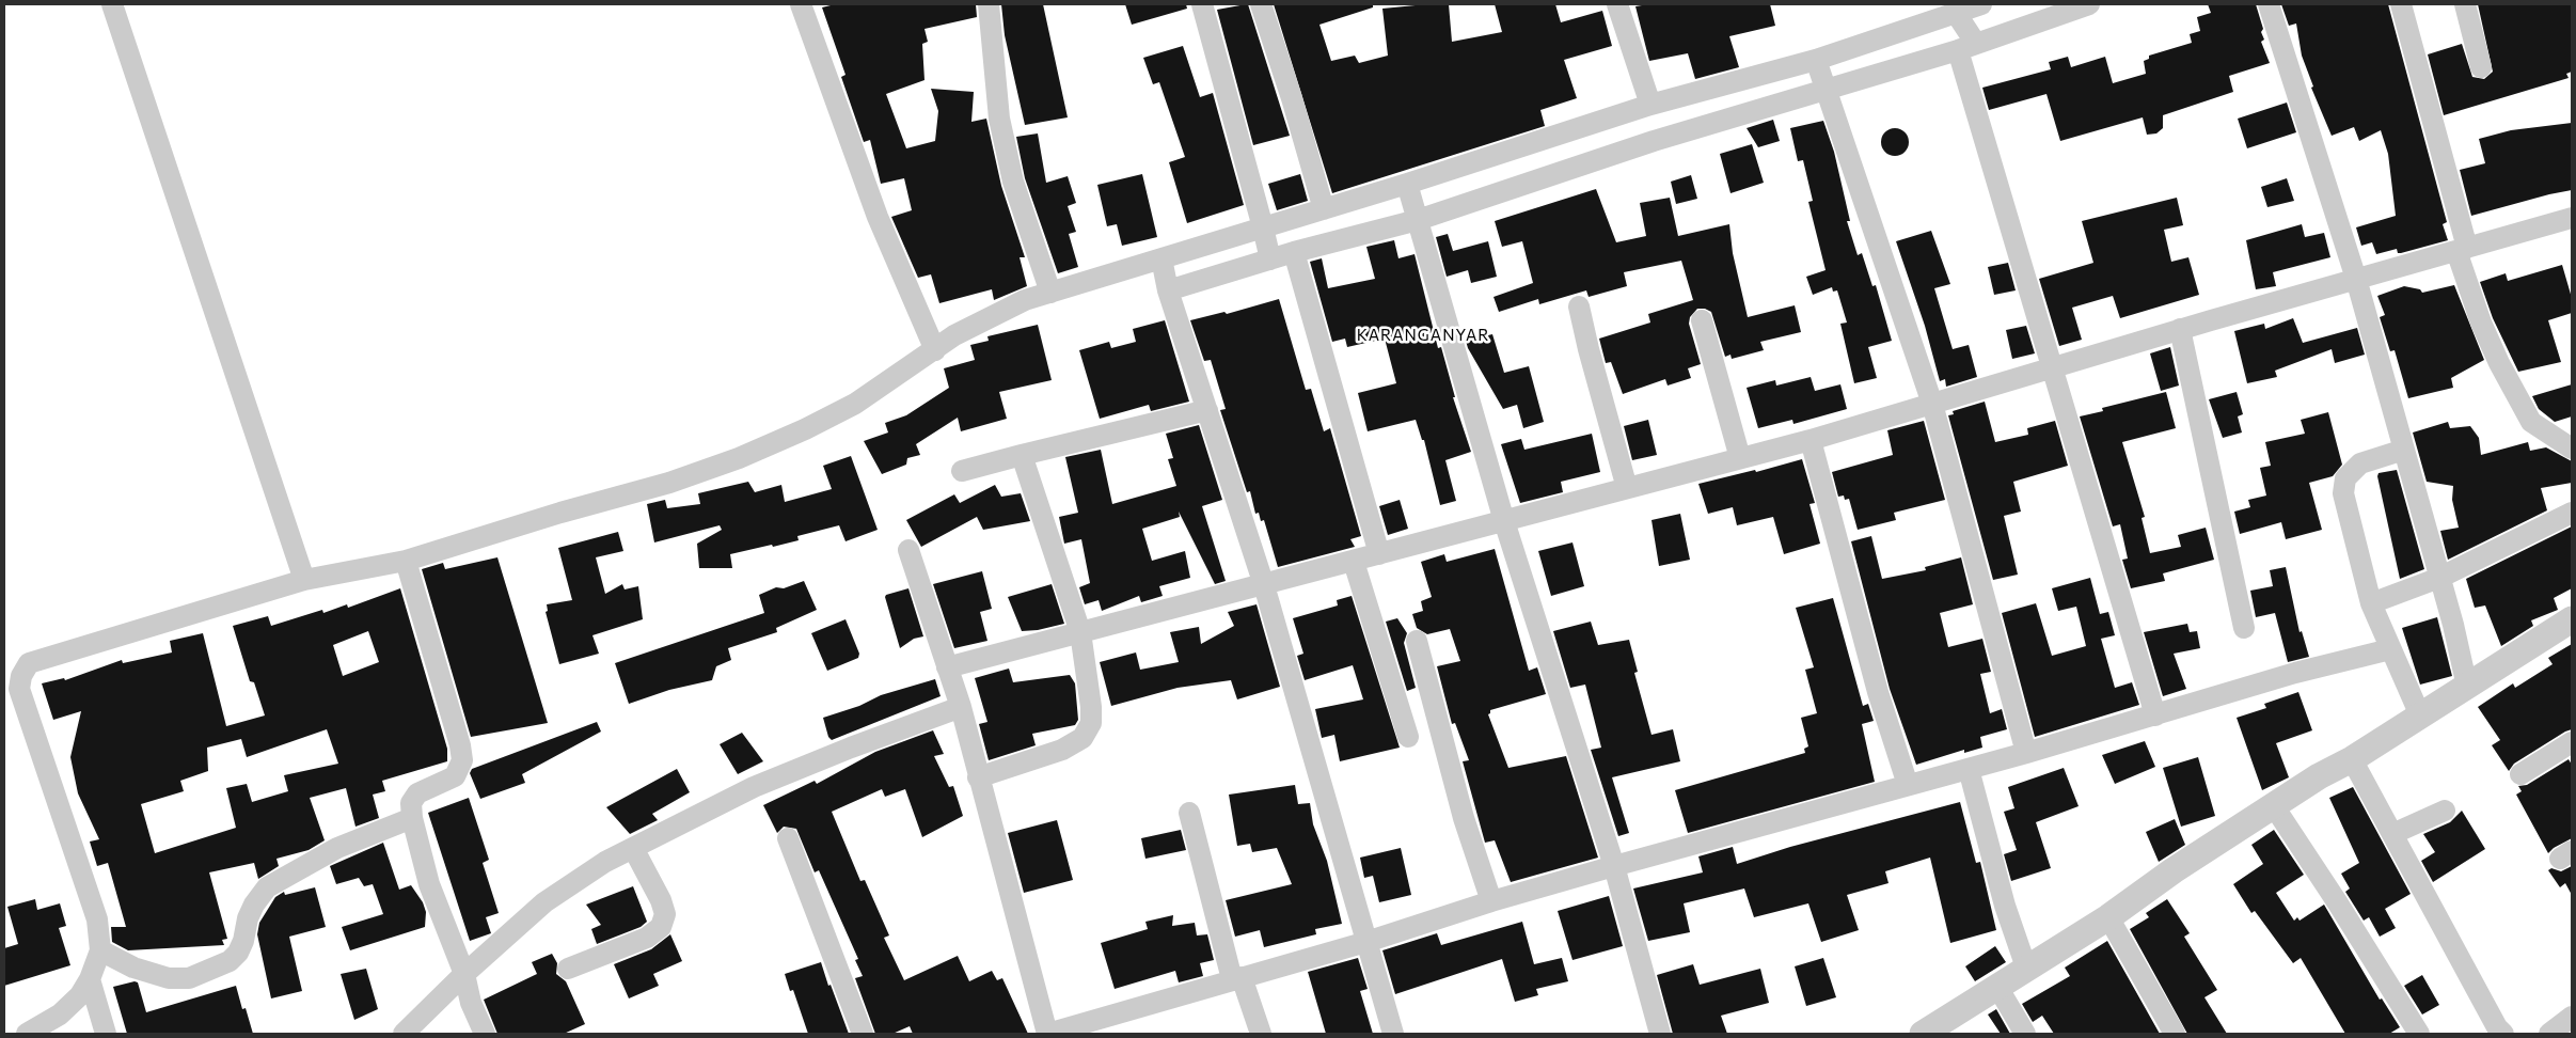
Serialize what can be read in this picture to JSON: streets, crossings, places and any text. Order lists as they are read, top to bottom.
{
  "districts": ["KARANGANYAR"]
}
